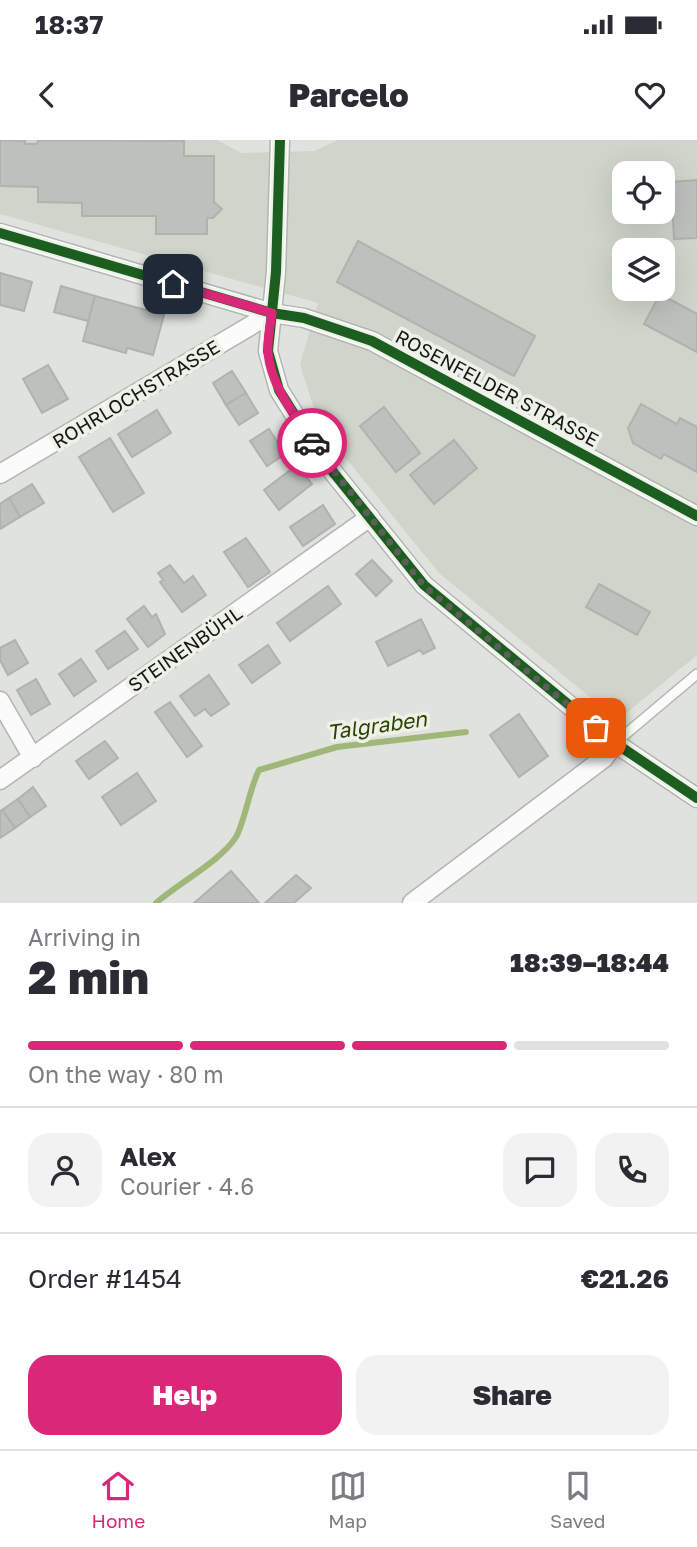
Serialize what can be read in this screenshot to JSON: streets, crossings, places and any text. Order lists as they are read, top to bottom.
{
  "streets": {
    "street": ["ROSENFELDER STRASSE", "ROHRLOCHSTRASSE", "STEINENBÜHL"]
  },
  "crossings": [
    ["ROSENFELDER STRASSE", "ROHRLOCHSTRASSE"]
  ],
  "water": ["Talgraben"],
  "page": {
    "status": "18:37",
    "header": "Parcelo",
    "heading": ["2 min", "Arriving in", "18:39–18:44"],
    "panel": [
      "Alex",
      "Courier · 4.6",
      "Order #1454",
      "€21.26"
    ],
    "bar": "On the way · 80 m",
    "buttons": ["Help", "Share"],
    "tabs": ["Home", "Map", "Saved"]
  }
}
